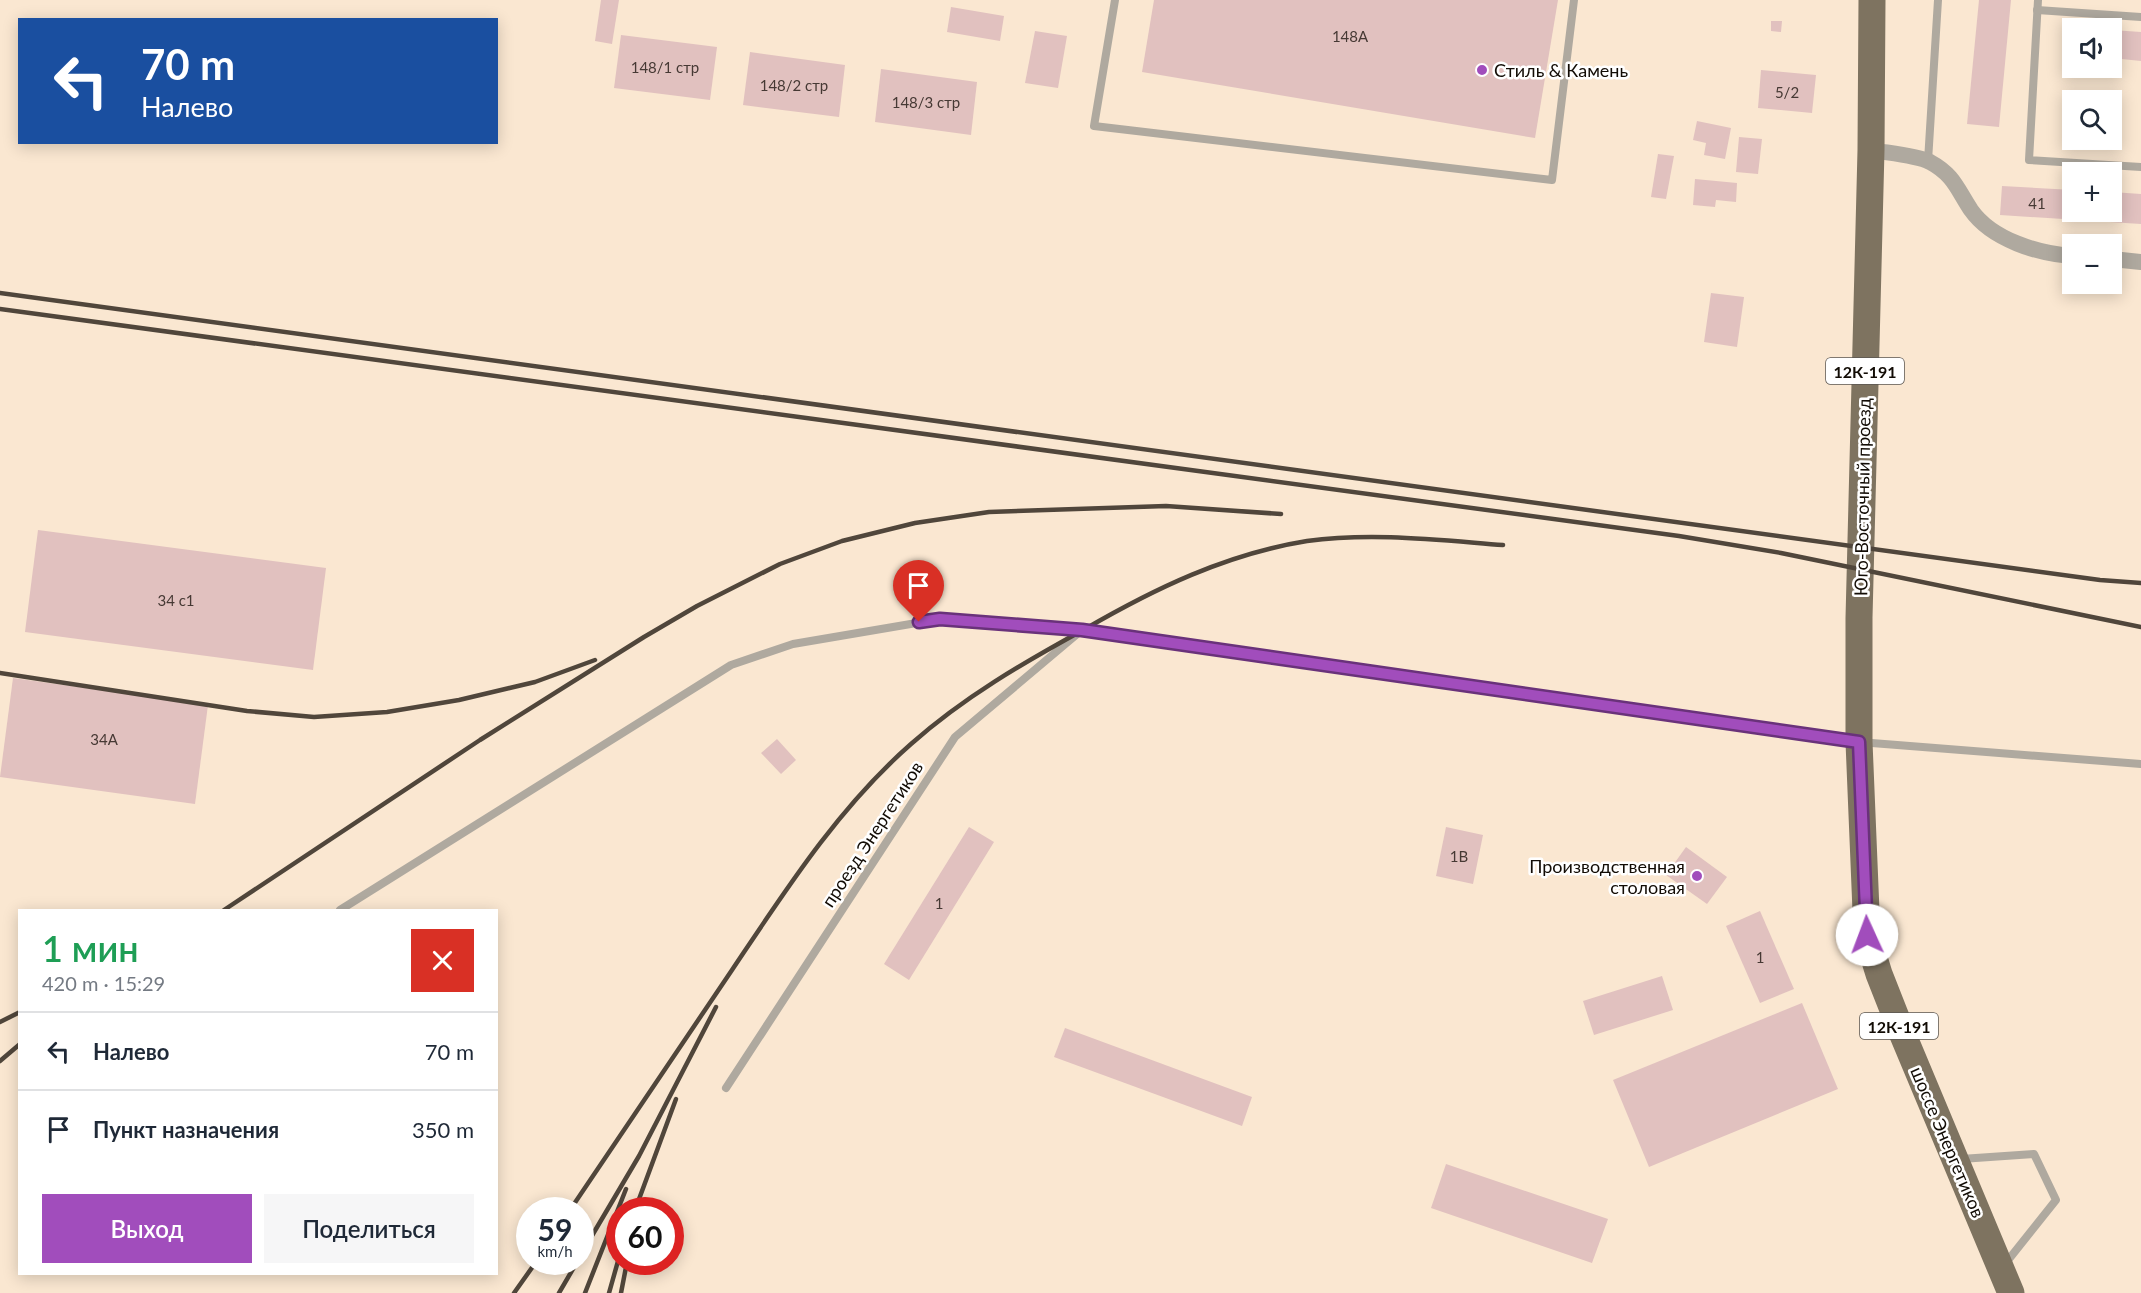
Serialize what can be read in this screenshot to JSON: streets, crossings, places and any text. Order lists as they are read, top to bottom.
{
  "streets": {
    "main road": ["12К-191", "Юго-Восточный проезд", "шоссе Энергетиков"],
    "lane": ["проезд Энергетиков"]
  },
  "crossings": [
    ["Юго-Восточный проезд", "шоссе Энергетиков"]
  ],
  "places": ["Стиль & Камень", "Производственная столовая"],
  "house_numbers": [
    "148А",
    "148/1 стр",
    "148/2 стр",
    "5/2",
    "148/3 стр",
    "41",
    "34 с1",
    "34А",
    "1В",
    "1",
    "1"
  ],
  "page": {
    "map_buttons": ["+", "−"],
    "turn": ["70 m", "Налево"],
    "heading": ["1 мин", "420 m · 15:29"],
    "list": [
      {
        "name": "Налево",
        "value": "70 m"
      },
      {
        "name": "Пункт назначения",
        "value": "350 m"
      }
    ],
    "buttons": ["Выход", "Поделиться"],
    "speed": "59 km/h",
    "limit": "60"
  }
}
